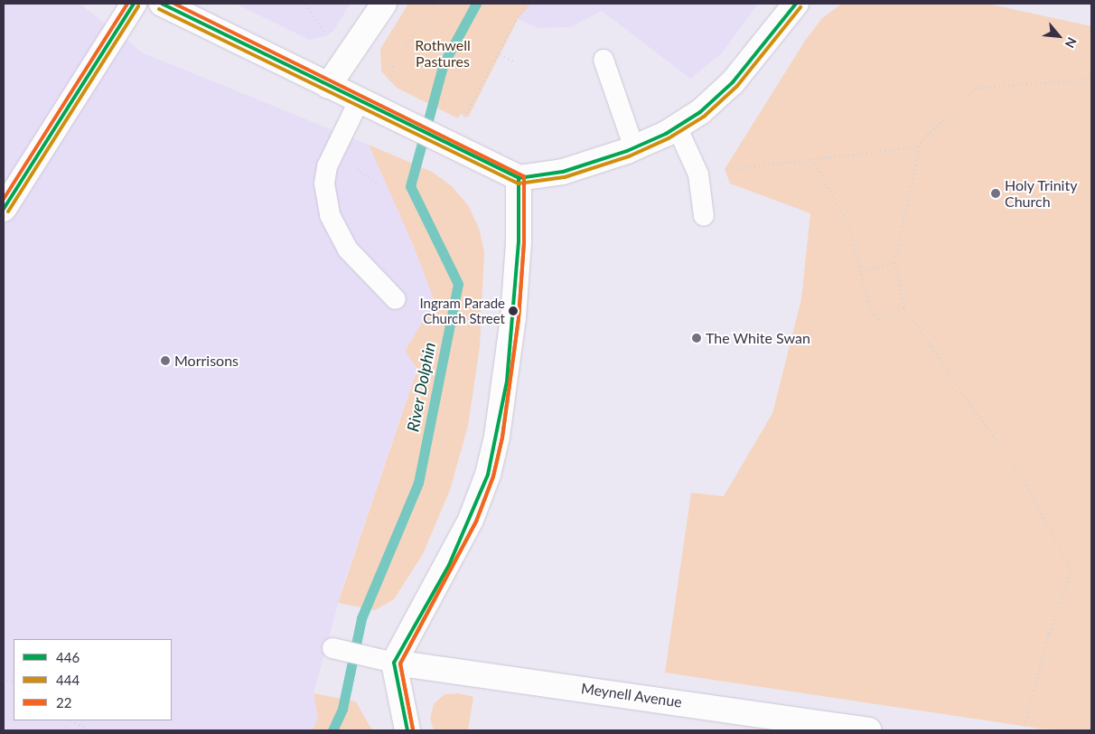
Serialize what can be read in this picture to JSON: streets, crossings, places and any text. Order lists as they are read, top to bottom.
{
  "streets": {
    "street": ["Meynell Avenue"]
  },
  "water": ["River Dolphin"],
  "parks": ["Rothwell Pastures"],
  "places": [
    "Holy Trinity Church",
    "Ingram Parade Church Street",
    "The White Swan",
    "Morrisons"
  ],
  "lines": ["transit line 446", "transit line 22", "transit line 444"],
  "legend": ["446", "444", "22"],
  "north": "bottom right"
}
